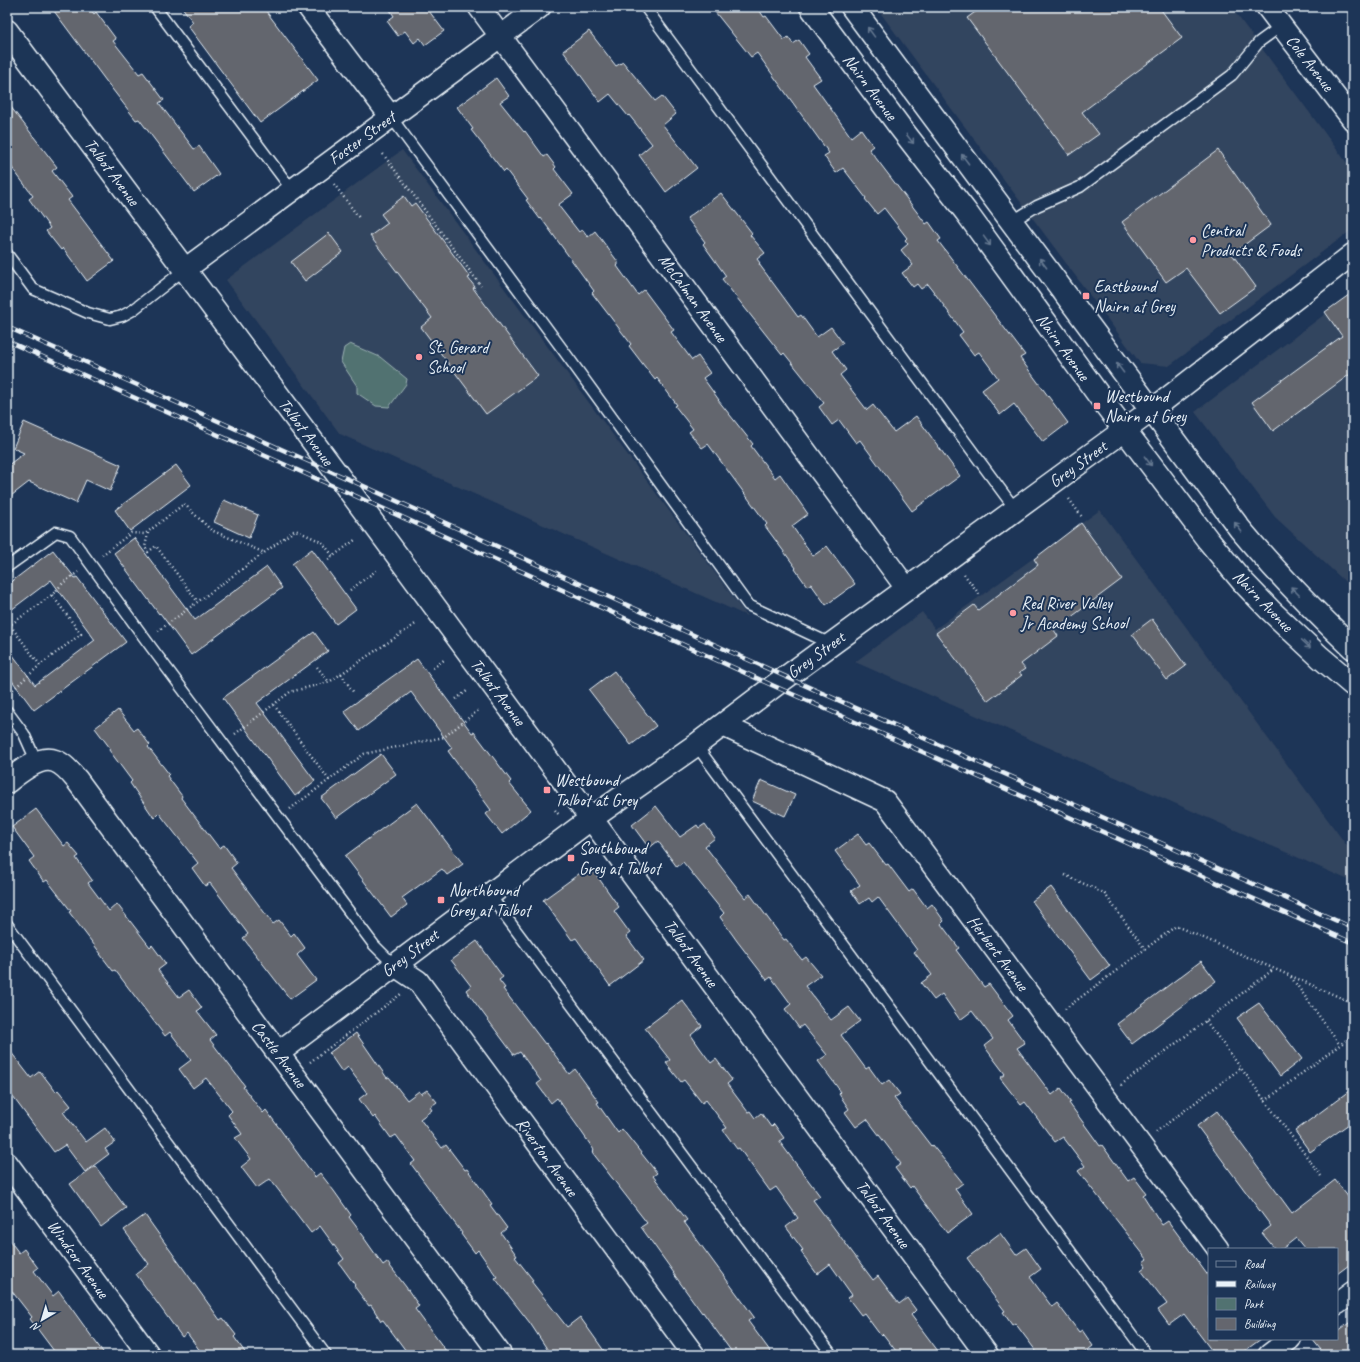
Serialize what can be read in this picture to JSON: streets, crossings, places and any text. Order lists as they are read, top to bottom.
{
  "streets": {
    "street": [
      "Cole Avenue",
      "Nairn Avenue",
      "Foster Street",
      "Talbot Avenue",
      "McCalman Avenue",
      "Grey Street",
      "Herbert Avenue",
      "Castle Avenue",
      "Riverton Avenue",
      "Windsor Avenue"
    ]
  },
  "crossings": [
    ["Nairn Avenue", "Grey Street"],
    ["Foster Street", "Talbot Avenue"],
    ["Foster Street", "McCalman Avenue"],
    ["Talbot Avenue", "Grey Street"],
    ["McCalman Avenue", "Grey Street"],
    ["Grey Street", "Herbert Avenue"],
    ["Grey Street", "Castle Avenue"],
    ["Grey Street", "Riverton Avenue"]
  ],
  "places": {
    "other": ["Central Products & Foods", "St. Gerard School", "Red River Valley Jr Academy School"],
    "transit": [
      "Eastbound Nairn at Grey",
      "Westbound Nairn at Grey",
      "Westbound Talbot at Grey",
      "Southbound Grey at Talbot",
      "Northbound Grey at Talbot"
    ]
  },
  "legend": [
    "Road",
    "Railway",
    "Park",
    "Building"
  ],
  "north": "bottom left"
}
